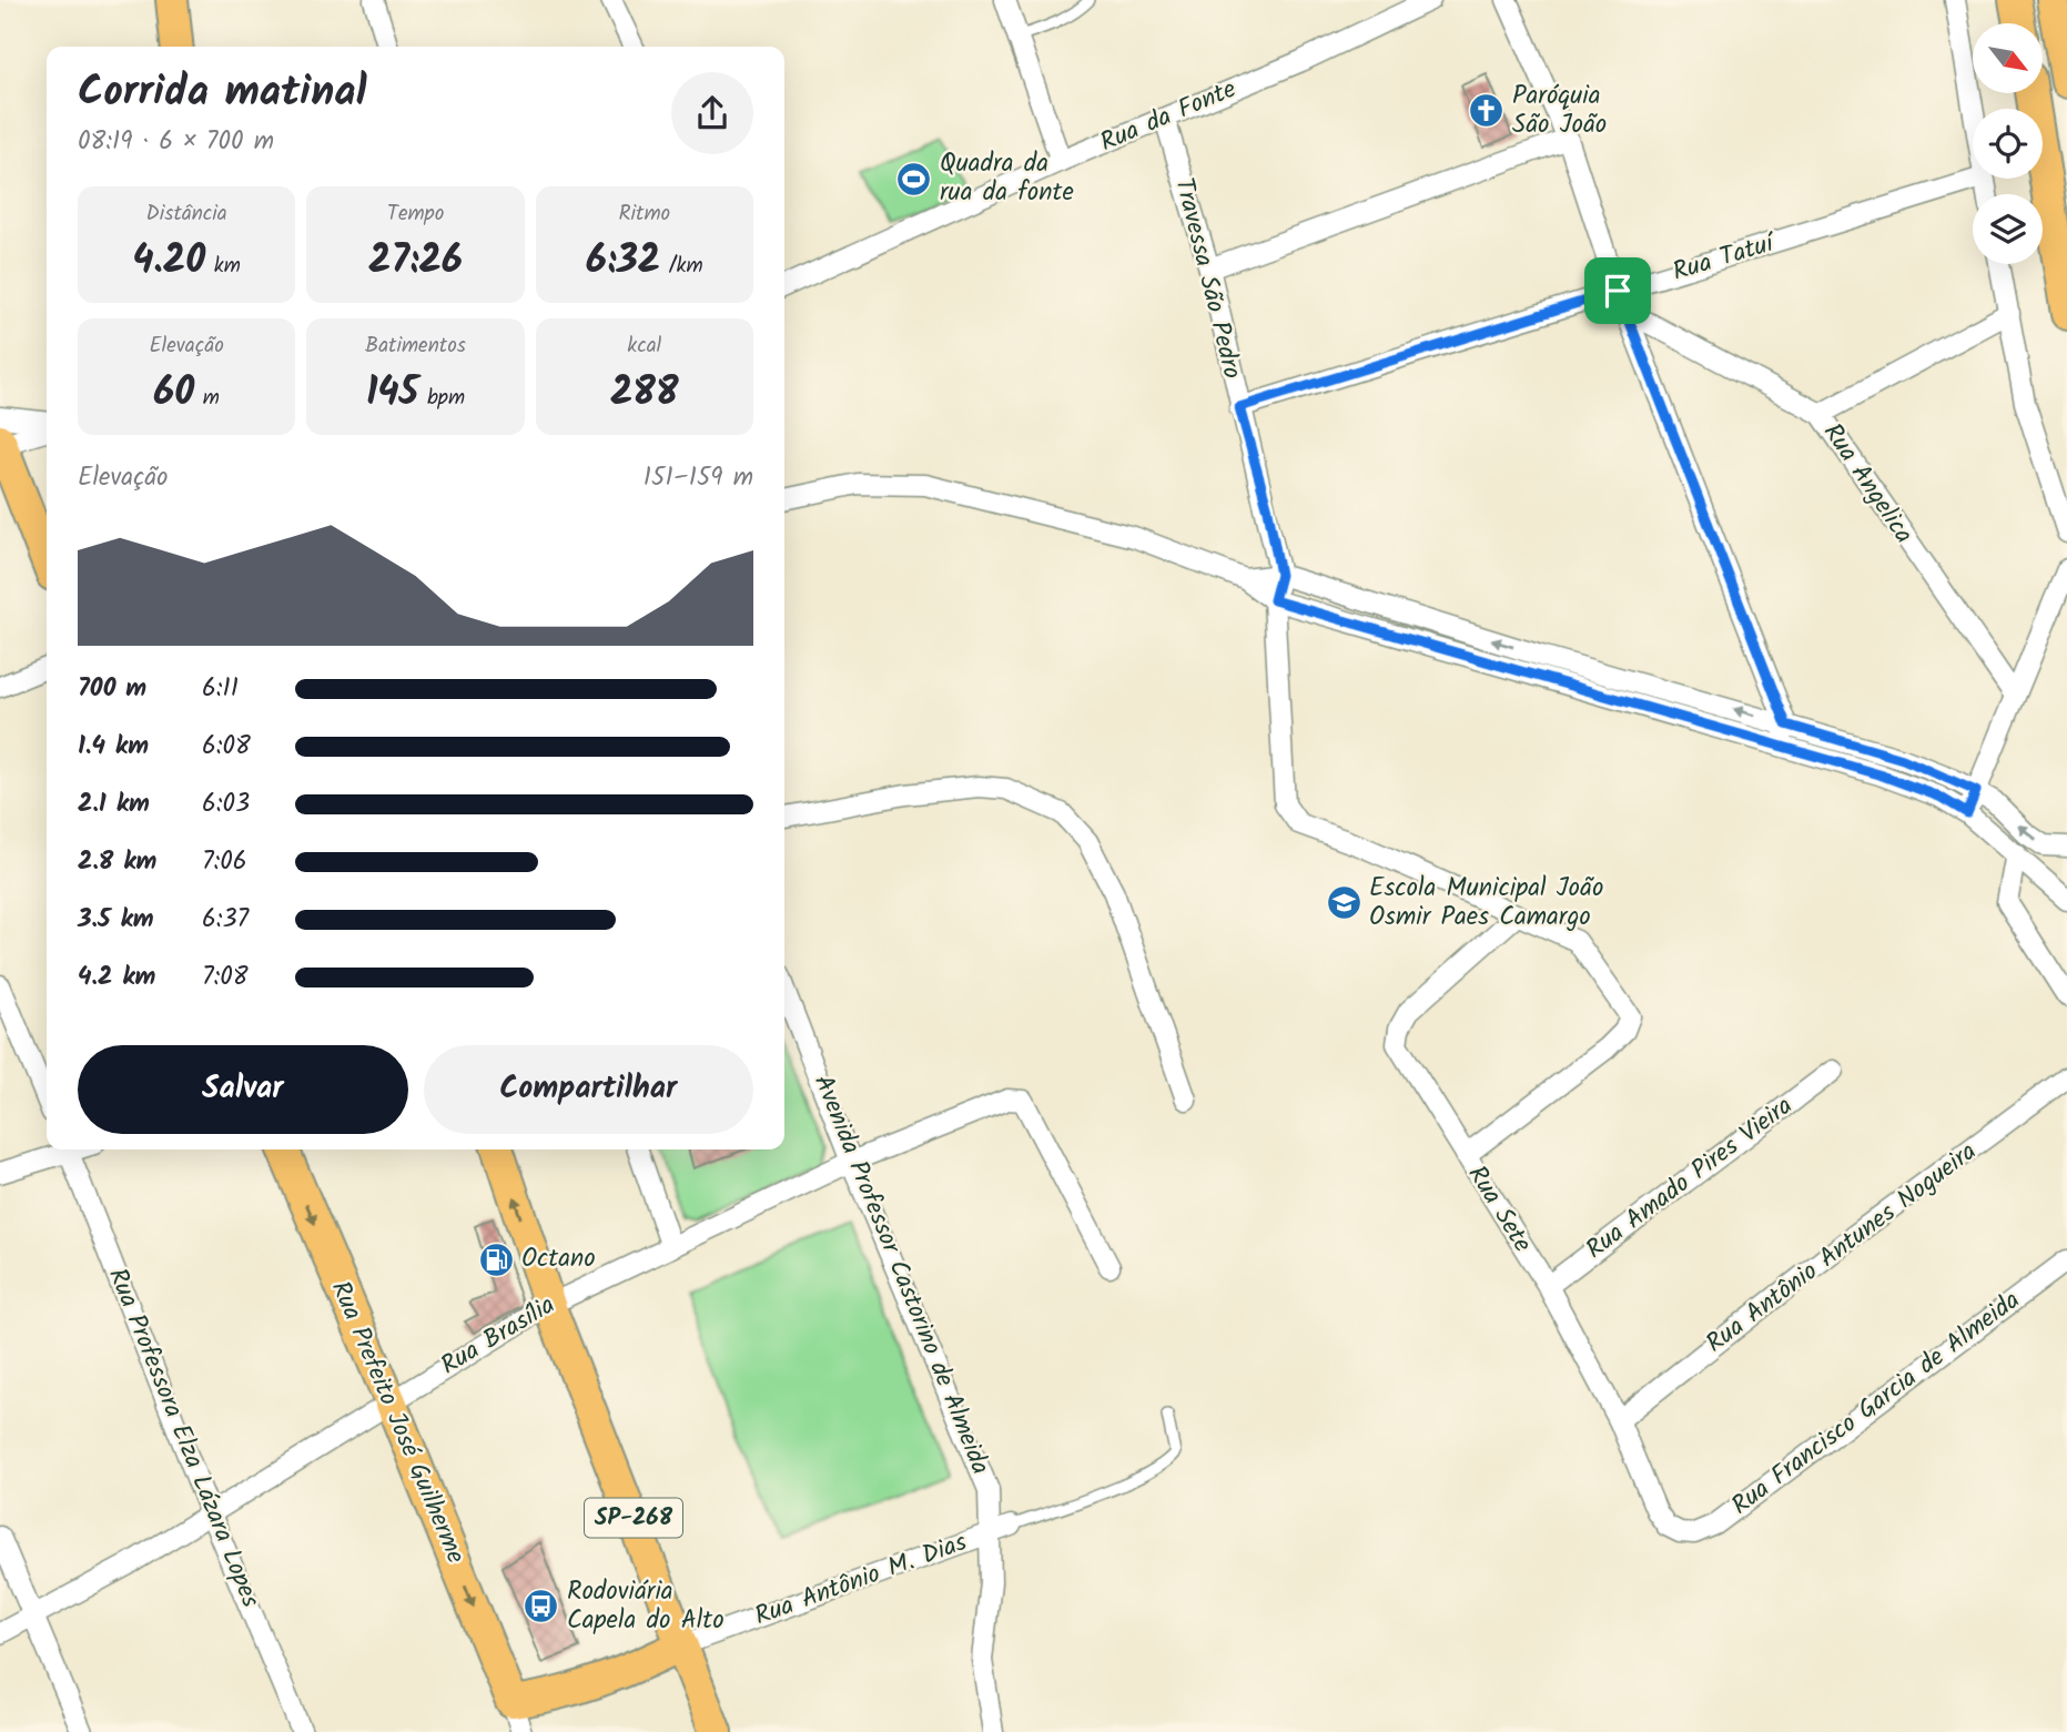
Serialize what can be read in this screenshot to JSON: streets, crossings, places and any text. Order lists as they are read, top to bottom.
{
  "streets": {
    "main road": ["Rua Prefeito José Guilherme", "SP-268", "Rua Antônio M. Dias"],
    "street": [
      "Rua da Fonte",
      "Rua Tatuí",
      "Travessa São Pedro",
      "Rua Angelica",
      "Rua Amado Pires Vieira",
      "Rua Sete",
      "Rua Antônio Antunes Nogueira",
      "Avenida Professor Castorino de Almeida",
      "Rua Brasília",
      "Rua Francisco Garcia de Almeida",
      "Rua Professora Elza Lázara Lopes"
    ]
  },
  "crossings": [
    ["Rua da Fonte", "Travessa São Pedro"],
    ["Rua Tatuí", "Travessa São Pedro"],
    ["Rua Amado Pires Vieira", "Rua Sete"],
    ["Rua Sete", "Rua Antônio Antunes Nogueira"],
    ["Rua Sete", "Rua Francisco Garcia de Almeida"],
    ["Avenida Professor Castorino de Almeida", "Rua Brasília"],
    ["Avenida Professor Castorino de Almeida", "Rua Antônio M. Dias"],
    ["Rua Brasília", "Rua Prefeito José Guilherme"],
    ["Rua Brasília", "Rua Professora Elza Lázara Lopes"],
    ["Rua Brasília", "SP-268"],
    ["Rua Prefeito José Guilherme", "Rua Antônio M. Dias"],
    ["SP-268", "Rua Antônio M. Dias"]
  ],
  "places": {
    "church": ["Paróquia São João"],
    "sports": ["Quadra da rua da fonte"],
    "school or university": ["Escola Municipal João Osmir Paes Camargo"],
    "fuel station": ["Octano"],
    "bus stop": ["Rodoviária Capela do Alto"]
  },
  "north": "bottom right",
  "page": {
    "heading": ["Corrida matinal", "08:19 · 6 × 700 m"],
    "stats": [
      ["Distância", "4.20 km"],
      ["Tempo", "27:26"],
      ["Ritmo", "6:32 /km"],
      ["Elevação", "60 m"],
      ["Batimentos", "145 bpm"],
      ["kcal", "288"]
    ],
    "chart": ["Elevação", "151–159 m"],
    "list": [
      {
        "name": "700 m",
        "note": "6:11"
      },
      {
        "name": "1.4 km",
        "note": "6:08"
      },
      {
        "name": "2.1 km",
        "note": "6:03"
      },
      {
        "name": "2.8 km",
        "note": "7:06"
      },
      {
        "name": "3.5 km",
        "note": "6:37"
      },
      {
        "name": "4.2 km",
        "note": "7:08"
      }
    ],
    "buttons": ["Salvar", "Compartilhar"]
  }
}
